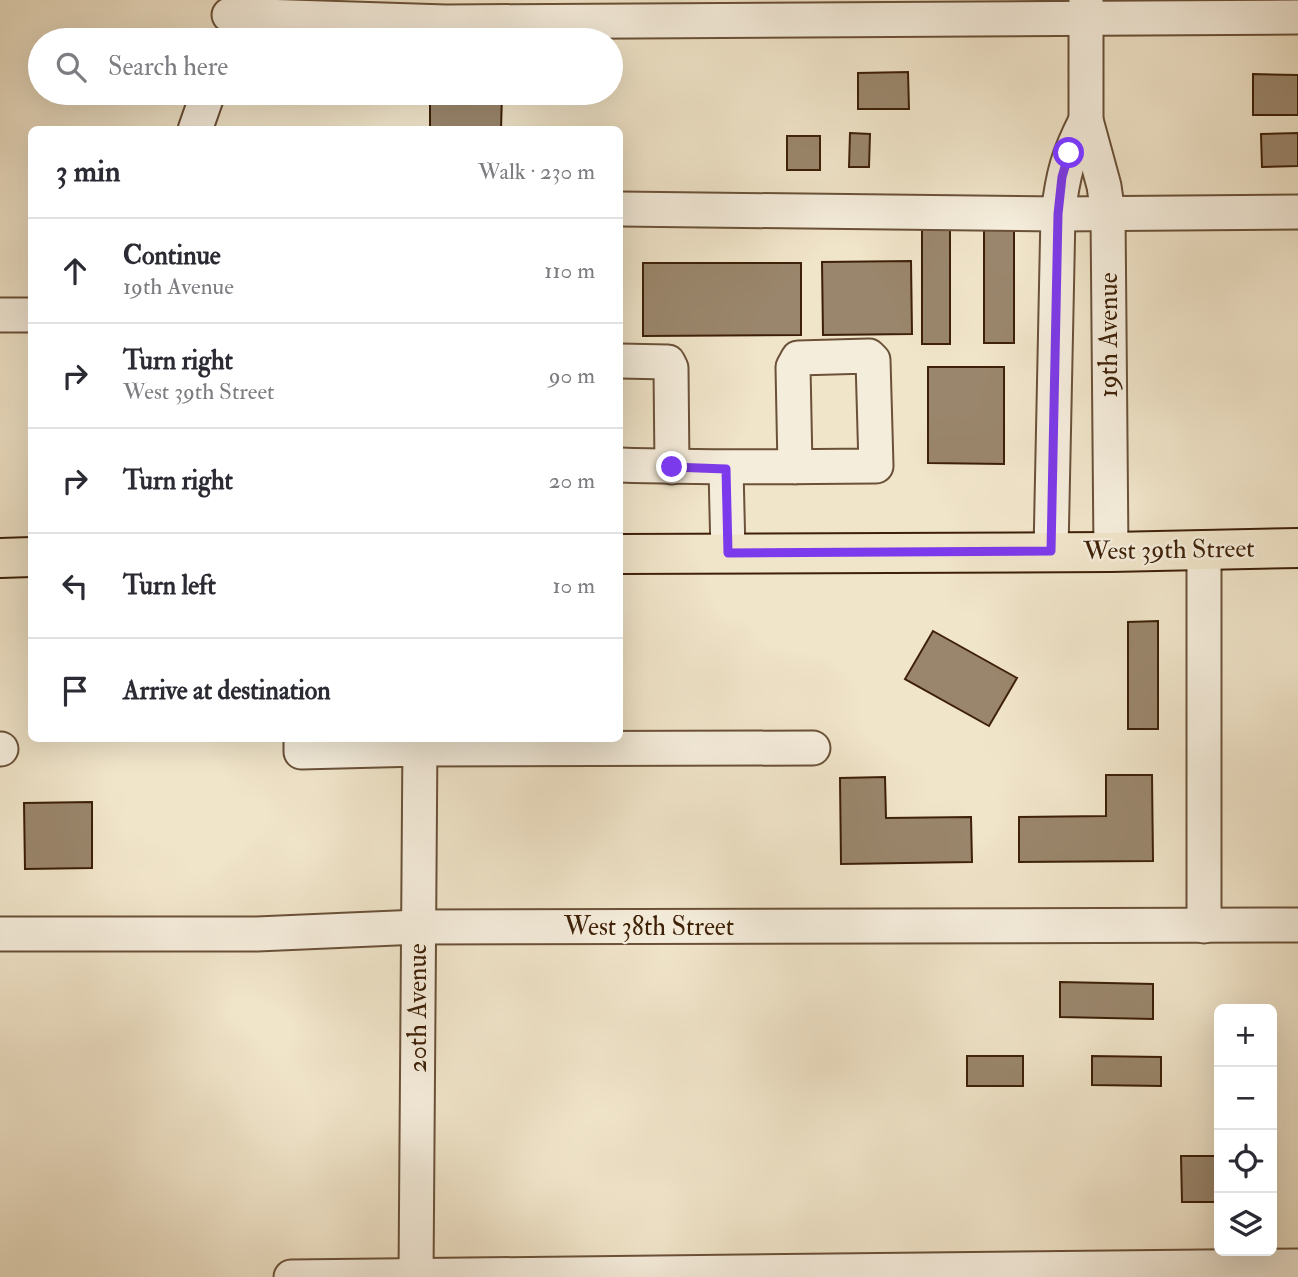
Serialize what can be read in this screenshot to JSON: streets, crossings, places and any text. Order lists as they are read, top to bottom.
{
  "streets": {
    "main road": ["West 39th Street"],
    "street": ["19th Avenue", "West 38th Street", "20th Avenue"]
  },
  "crossings": [
    ["19th Avenue", "West 39th Street"],
    ["West 38th Street", "20th Avenue"]
  ],
  "page": {
    "search": "Search here",
    "heading": ["3 min", "Walk · 230 m"],
    "list": [
      ["Continue", "19th Avenue", "110 m"],
      ["Turn right", "West 39th Street", "90 m"],
      ["Turn right", "20 m"],
      ["Turn left", "10 m"],
      "Arrive at destination"
    ],
    "map_buttons": ["+", "−"]
  }
}
